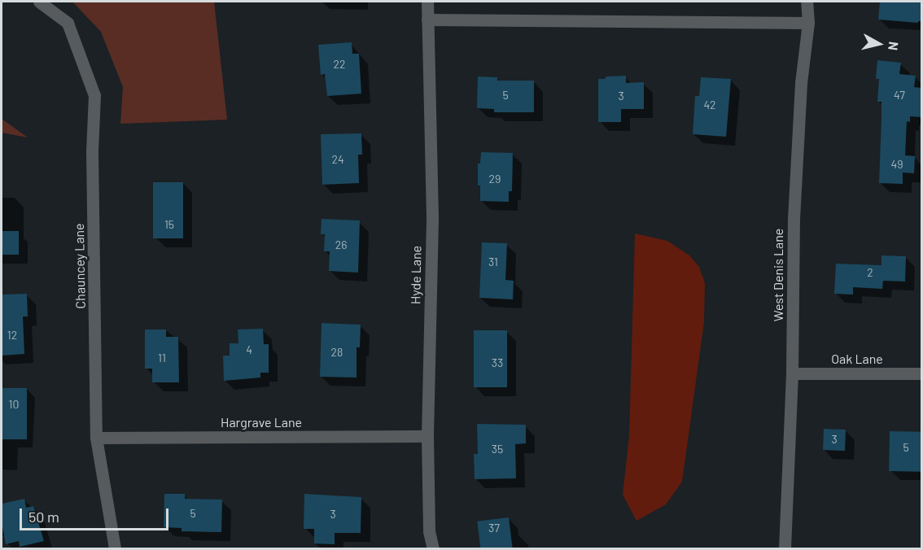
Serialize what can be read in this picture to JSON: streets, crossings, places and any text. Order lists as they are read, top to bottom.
{
  "streets": {
    "street": [
      "Chauncey Lane",
      "Hyde Lane",
      "West Denis Lane",
      "Oak Lane",
      "Hargrave Lane"
    ]
  },
  "crossings": [
    ["Chauncey Lane", "Hargrave Lane"],
    ["Hyde Lane", "Hargrave Lane"],
    ["West Denis Lane", "Oak Lane"]
  ],
  "house_numbers": [
    "22",
    "5",
    "47",
    "3",
    "42",
    "24",
    "49",
    "29",
    "15",
    "26",
    "31",
    "2",
    "12",
    "4",
    "28",
    "11",
    "33",
    "10",
    "3",
    "5",
    "35",
    "5",
    "3",
    "37"
  ],
  "scale_bar": "50 m",
  "north": "right"
}
